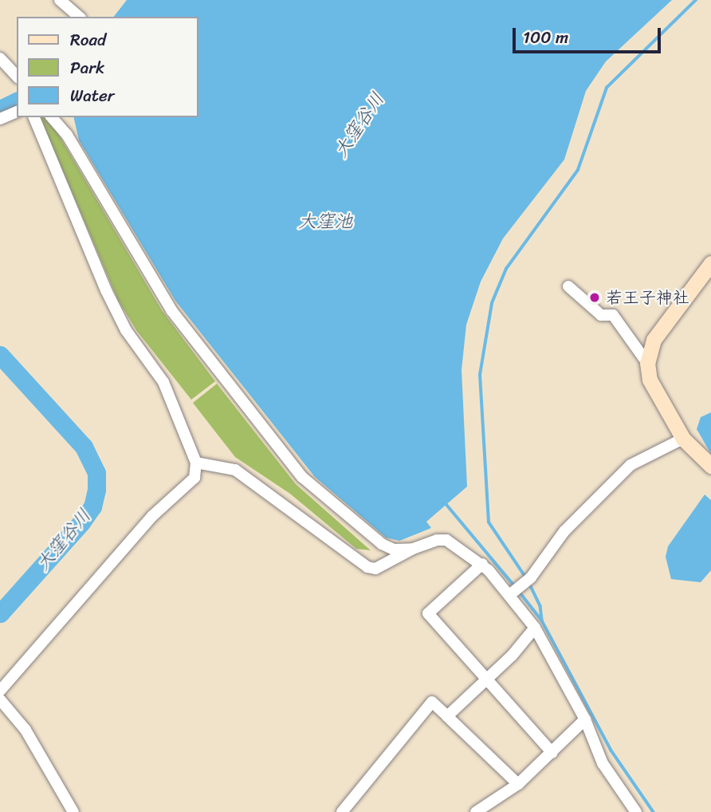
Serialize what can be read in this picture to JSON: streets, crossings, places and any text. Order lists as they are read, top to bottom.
{
  "water": ["大窪谷川", "大窪池"],
  "places": ["若王子神社"],
  "legend": ["Road", "Park", "Water"],
  "scale_bar": "100 m"
}
